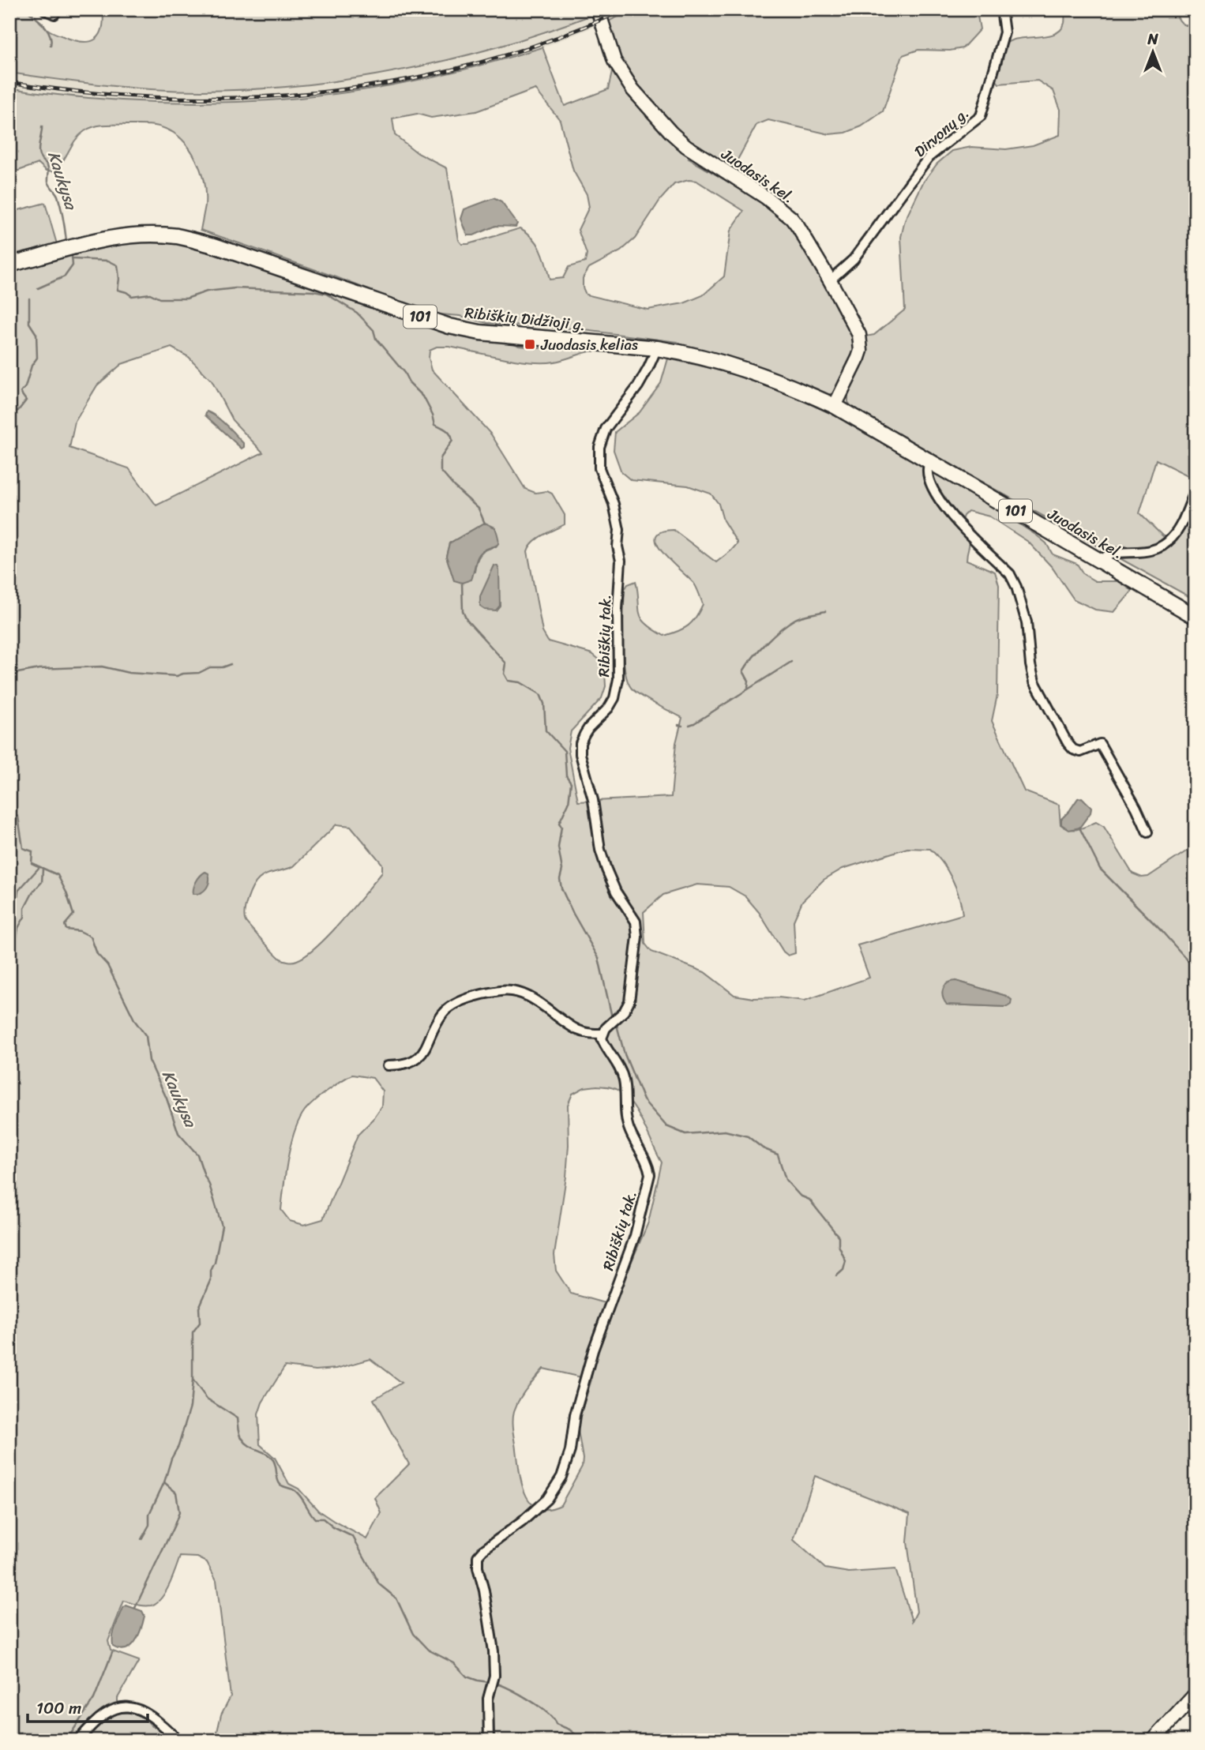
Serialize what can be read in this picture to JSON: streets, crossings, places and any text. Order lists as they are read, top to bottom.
{
  "streets": {
    "main road": ["Juodasis kel.", "101", "Ribiškių Didžioji g."],
    "street": ["Dirvonų g.", "Ribiškių tak."]
  },
  "crossings": [
    ["Dirvonų g.", "Juodasis kel."],
    ["Juodasis kel.", "Ribiškių Didžioji g."],
    ["Ribiškių Didžioji g.", "Ribiškių tak."]
  ],
  "water": ["Kaukysa"],
  "places": {
    "transit": ["Juodasis kelias"]
  },
  "scale_bar": "100 m",
  "north": "top"
}
